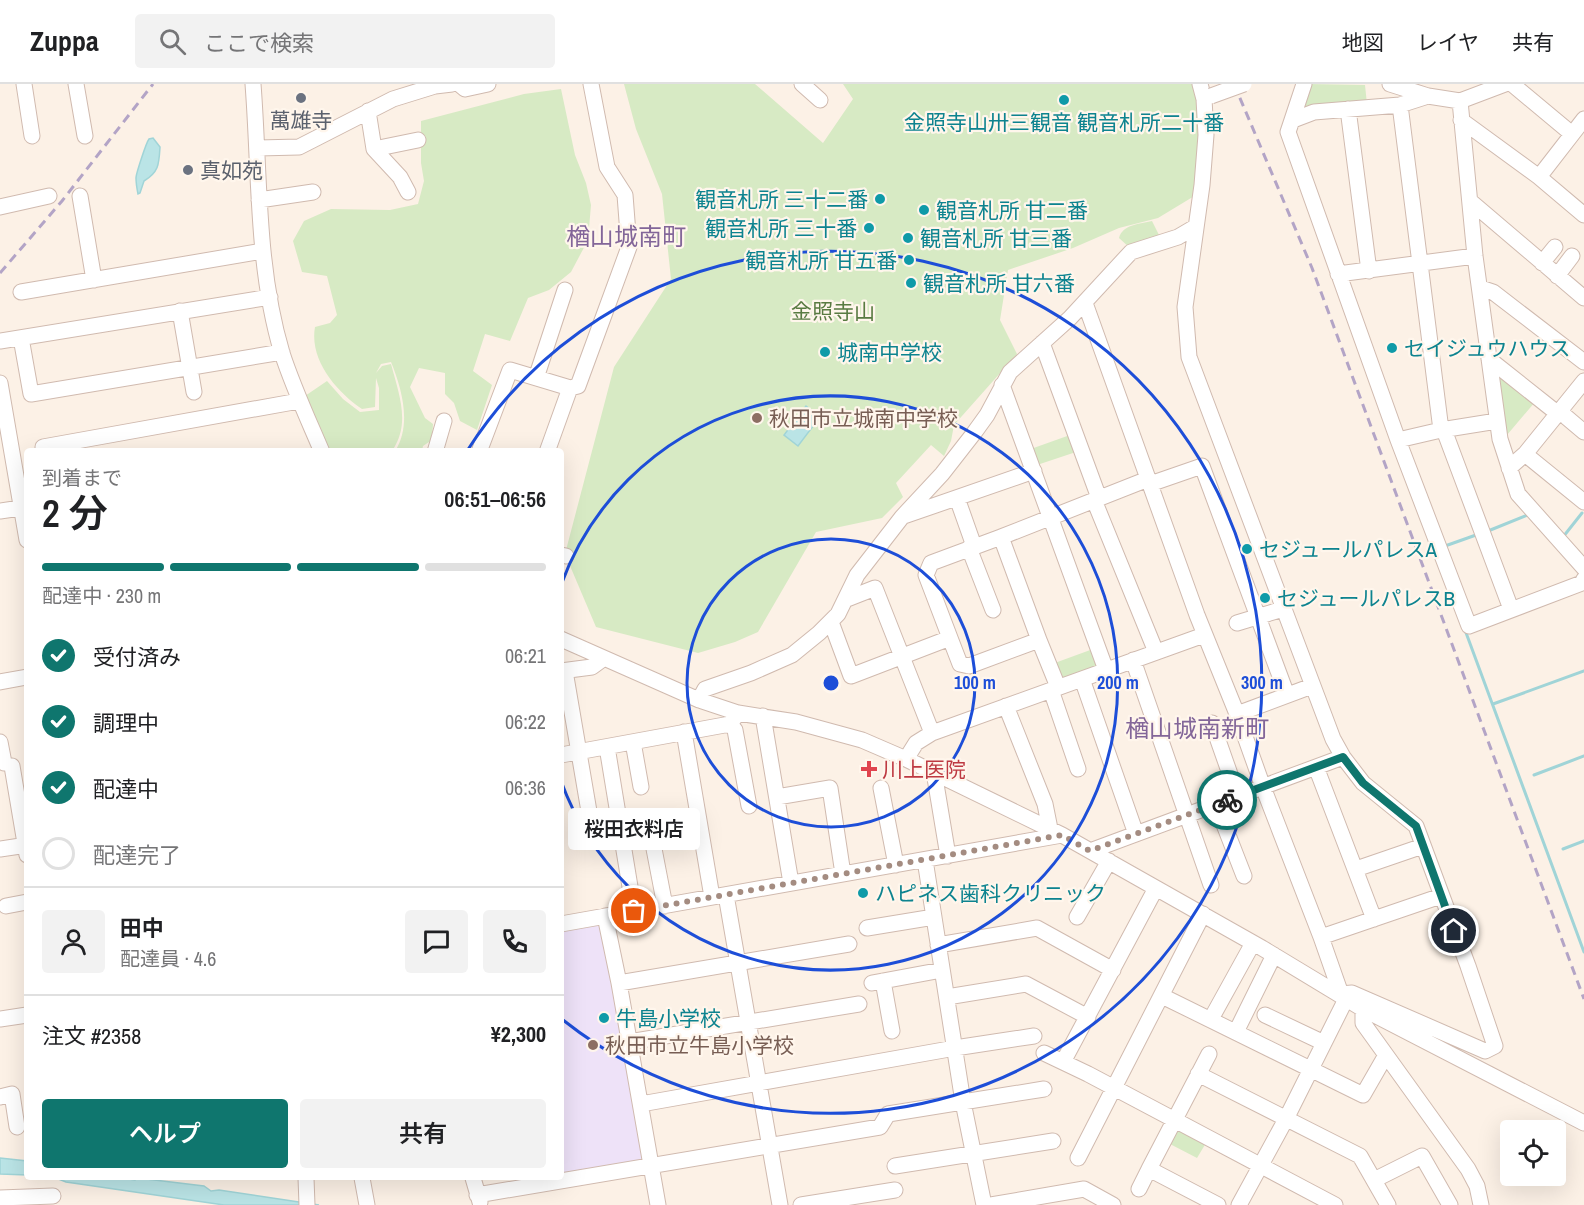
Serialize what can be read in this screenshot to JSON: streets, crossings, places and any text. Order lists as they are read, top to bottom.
{
  "districts": ["楢山城南町", "楢山城南新町"],
  "parks": ["金照寺山"],
  "places": {
    "other": [
      "萬雄寺",
      "金照寺山卅三観音 観音札所二十番",
      "真如苑",
      "観音札所 三十二番",
      "観音札所 甘二番",
      "観音札所 三十番",
      "観音札所 甘三番",
      "観音札所 甘五番",
      "観音札所 甘六番",
      "セイジュウハウス",
      "城南中学校",
      "秋田市立城南中学校",
      "セジュールパレスA",
      "セジュールパレスB",
      "ハピネス歯科クリニック",
      "桜田衣料店",
      "牛島小学校",
      "秋田市立牛島小学校"
    ],
    "health": ["川上医院"]
  },
  "page": {
    "header": "Zuppa",
    "search": "ここで検索",
    "nav": ["地図", "レイヤ", "共有"],
    "heading": ["2 分", "到着まで", "06:51–06:56"],
    "panel": [
      "田中",
      "配達員 · 4.6",
      "注文 #2358",
      "¥2,300"
    ],
    "bar": "配達中 · 230 m",
    "list": [
      ["受付済み", "06:21"],
      ["調理中", "06:22"],
      ["配達中", "06:36"],
      "配達完了"
    ],
    "bubble": "桜田衣料店",
    "buttons": ["ヘルプ", "共有"]
  },
  "rings": ["100 m", "200 m", "300 m"]
}
